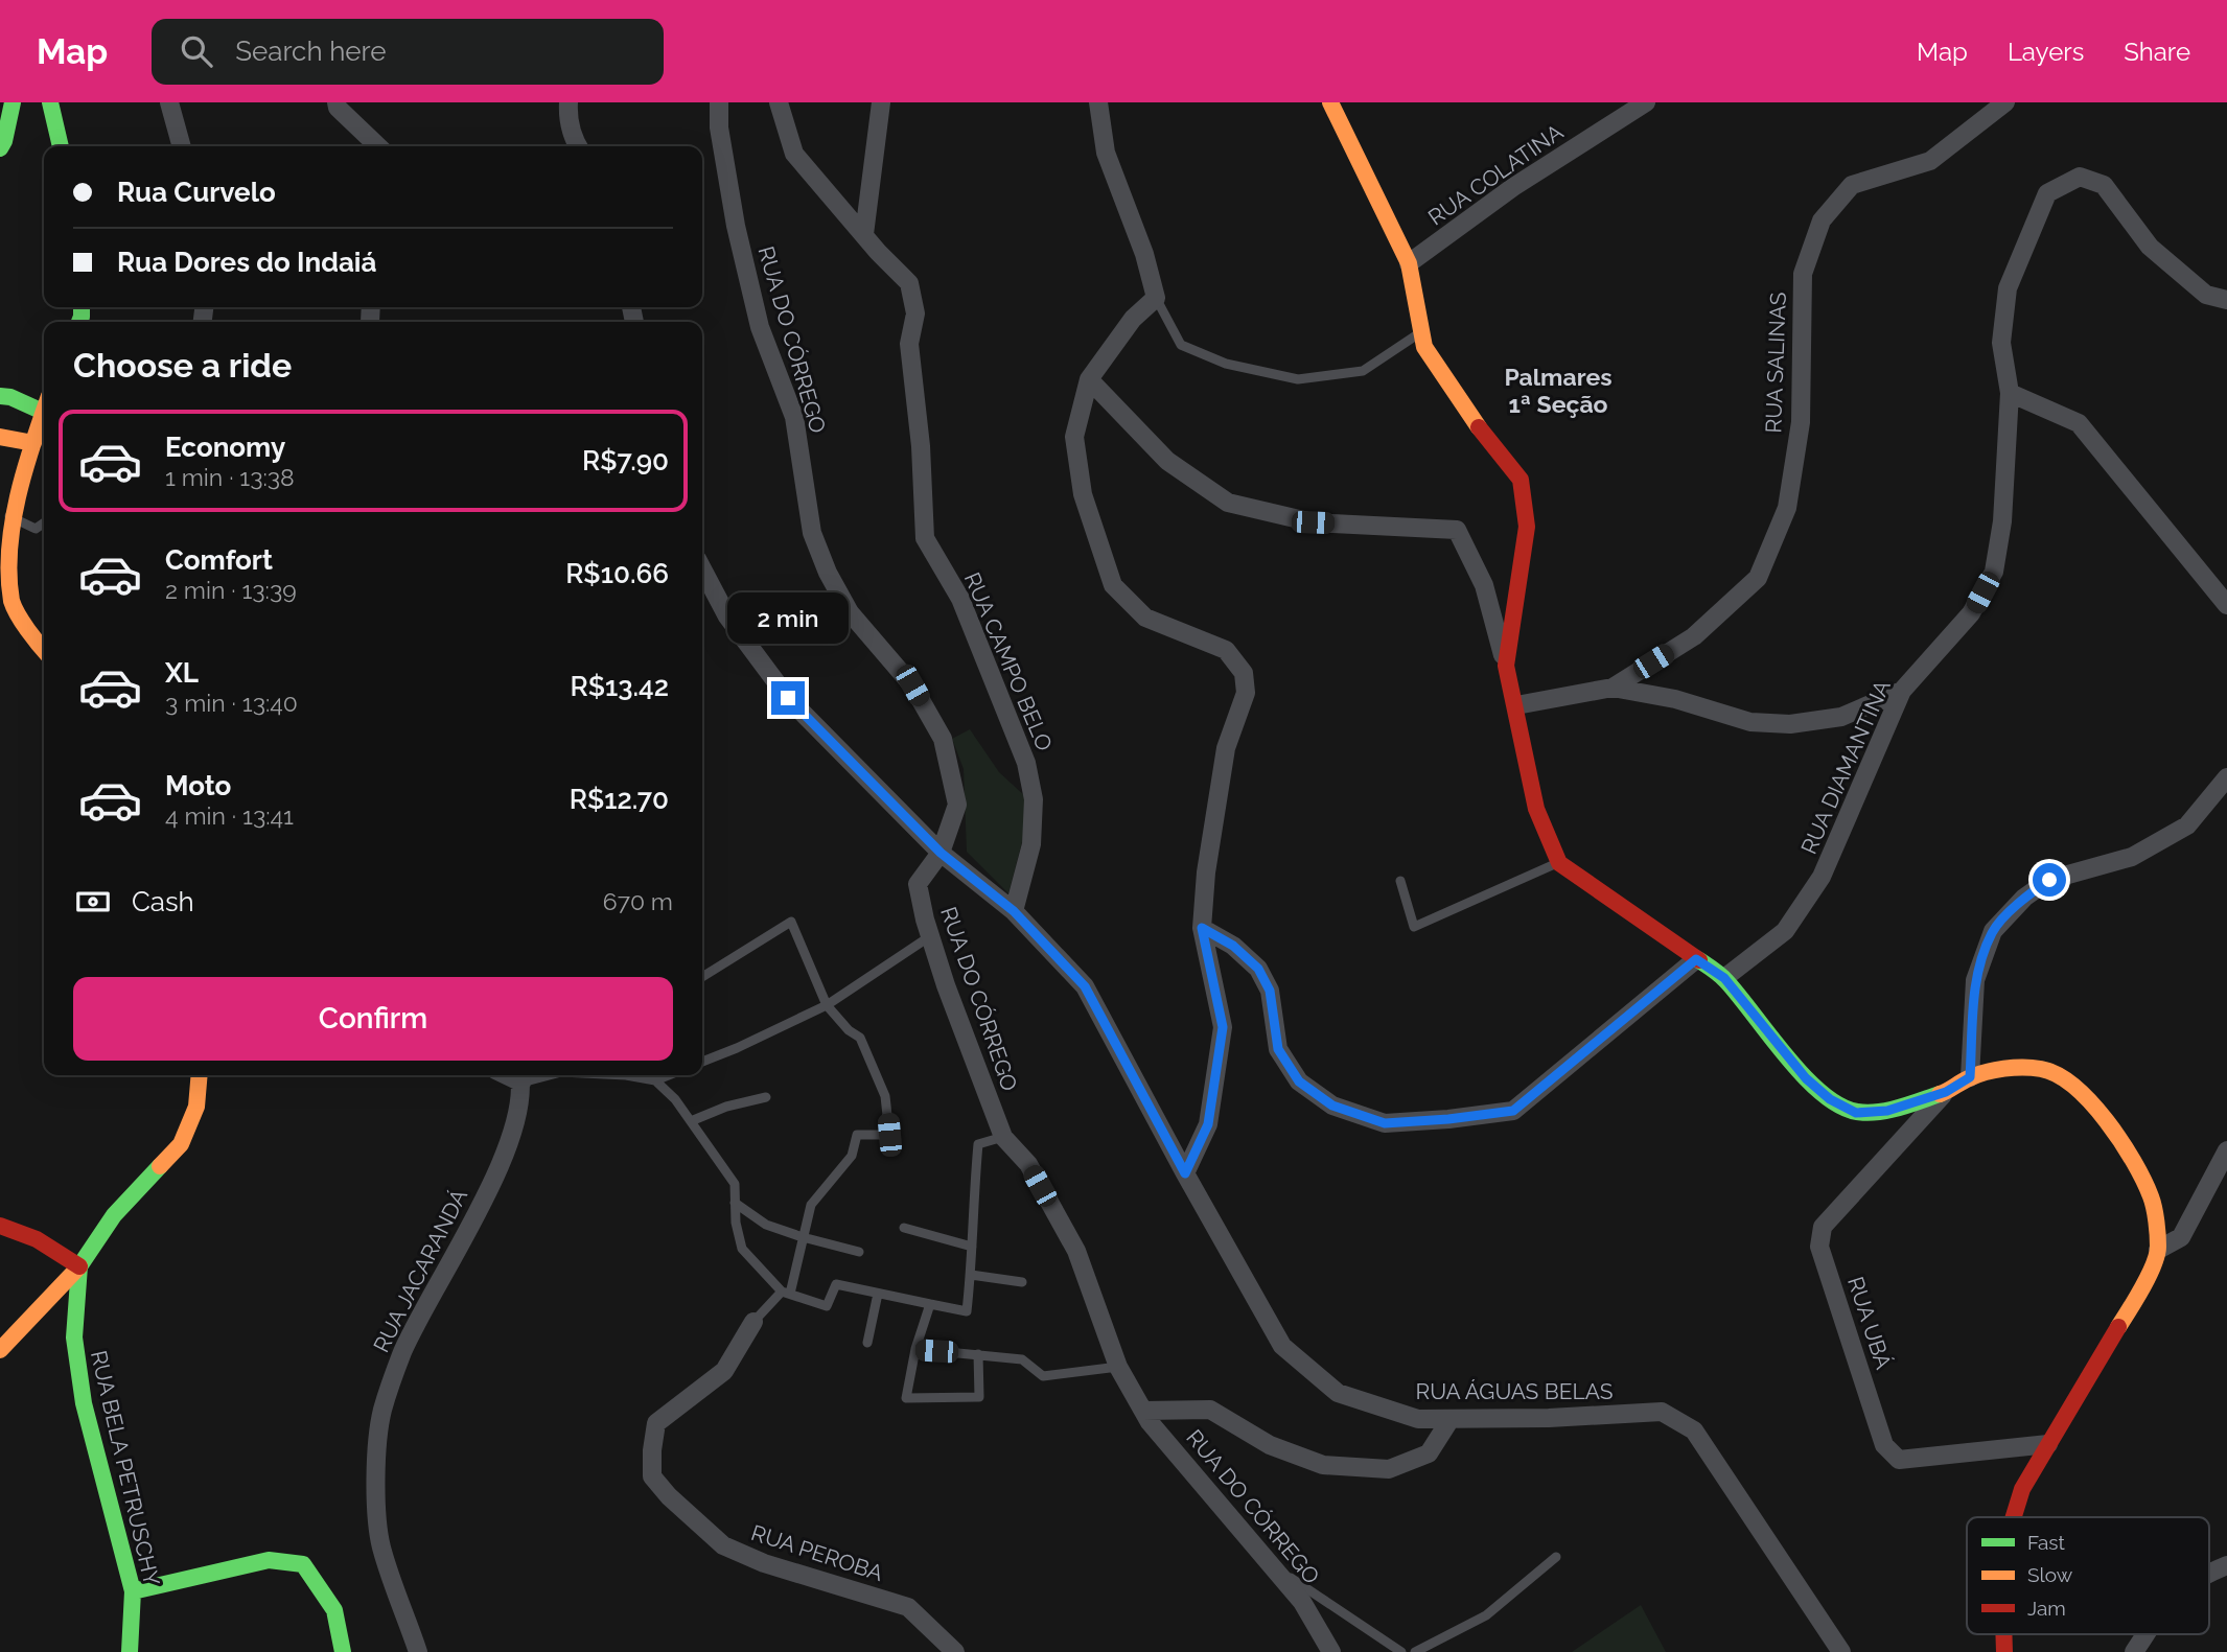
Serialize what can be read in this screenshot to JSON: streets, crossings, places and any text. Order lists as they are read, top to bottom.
{
  "streets": {
    "street": [
      "RUA COLATINA",
      "RUA DO CÓRREGO",
      "RUA SALINAS",
      "RUA CAMPO BELO",
      "RUA DIAMANTINA",
      "RUA JACARANDÁ",
      "RUA UBÁ",
      "RUA ÁGUAS BELAS",
      "RUA BELA PETRUSCHY",
      "RUA PEROBA"
    ]
  },
  "crossings": [
    ["RUA DO CÓRREGO", "RUA ÁGUAS BELAS"],
    ["RUA CAMPO BELO", "RUA ÁGUAS BELAS"]
  ],
  "districts": ["Palmares 1ª Seção"],
  "legend": ["Fast", "Slow", "Jam"],
  "page": {
    "header": "Map",
    "search": "Search here",
    "nav": ["Map", "Layers", "Share"],
    "banner": ["Rua Curvelo", "Rua Dores do Indaiá"],
    "heading": "Choose a ride",
    "list": [
      {
        "name": "Economy",
        "note": "1 min · 13:38",
        "value": "R$7.90"
      },
      {
        "name": "Comfort",
        "note": "2 min · 13:39",
        "value": "R$10.66"
      },
      {
        "name": "XL",
        "note": "3 min · 13:40",
        "value": "R$13.42"
      },
      {
        "name": "Moto",
        "note": "4 min · 13:41",
        "value": "R$12.70"
      }
    ],
    "bubble": "2 min",
    "pay": ["Cash", "670 m"],
    "buttons": "Confirm"
  }
}
